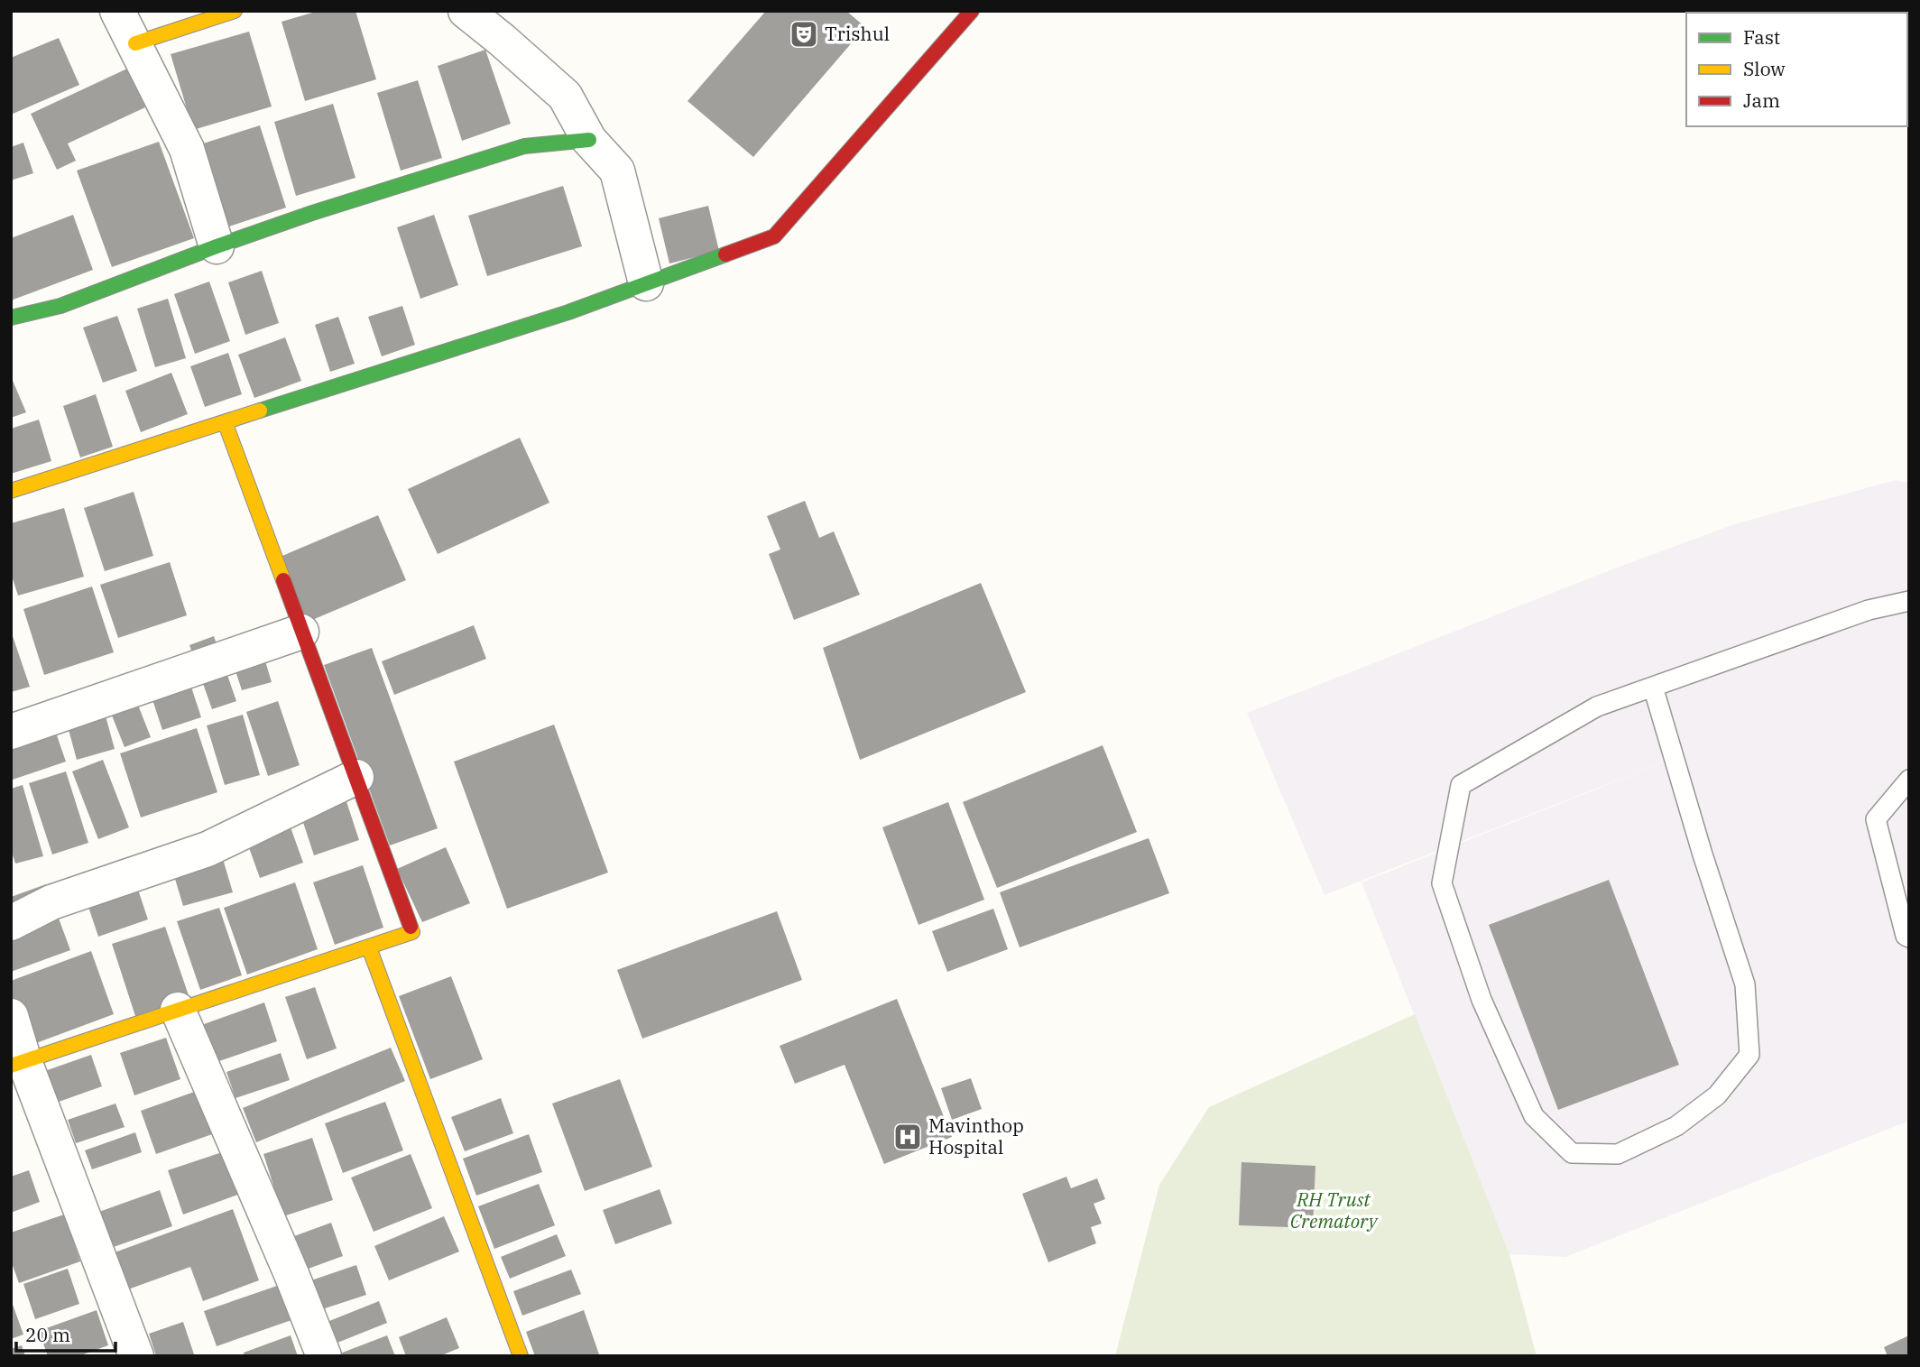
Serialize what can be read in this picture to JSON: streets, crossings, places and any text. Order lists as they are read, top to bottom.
{
  "parks": ["RH Trust Crematory"],
  "places": {
    "theatre": ["Trishul"],
    "hospital": ["Mavinthop Hospital"]
  },
  "legend": ["Fast", "Slow", "Jam"],
  "scale_bar": "20 m"
}
